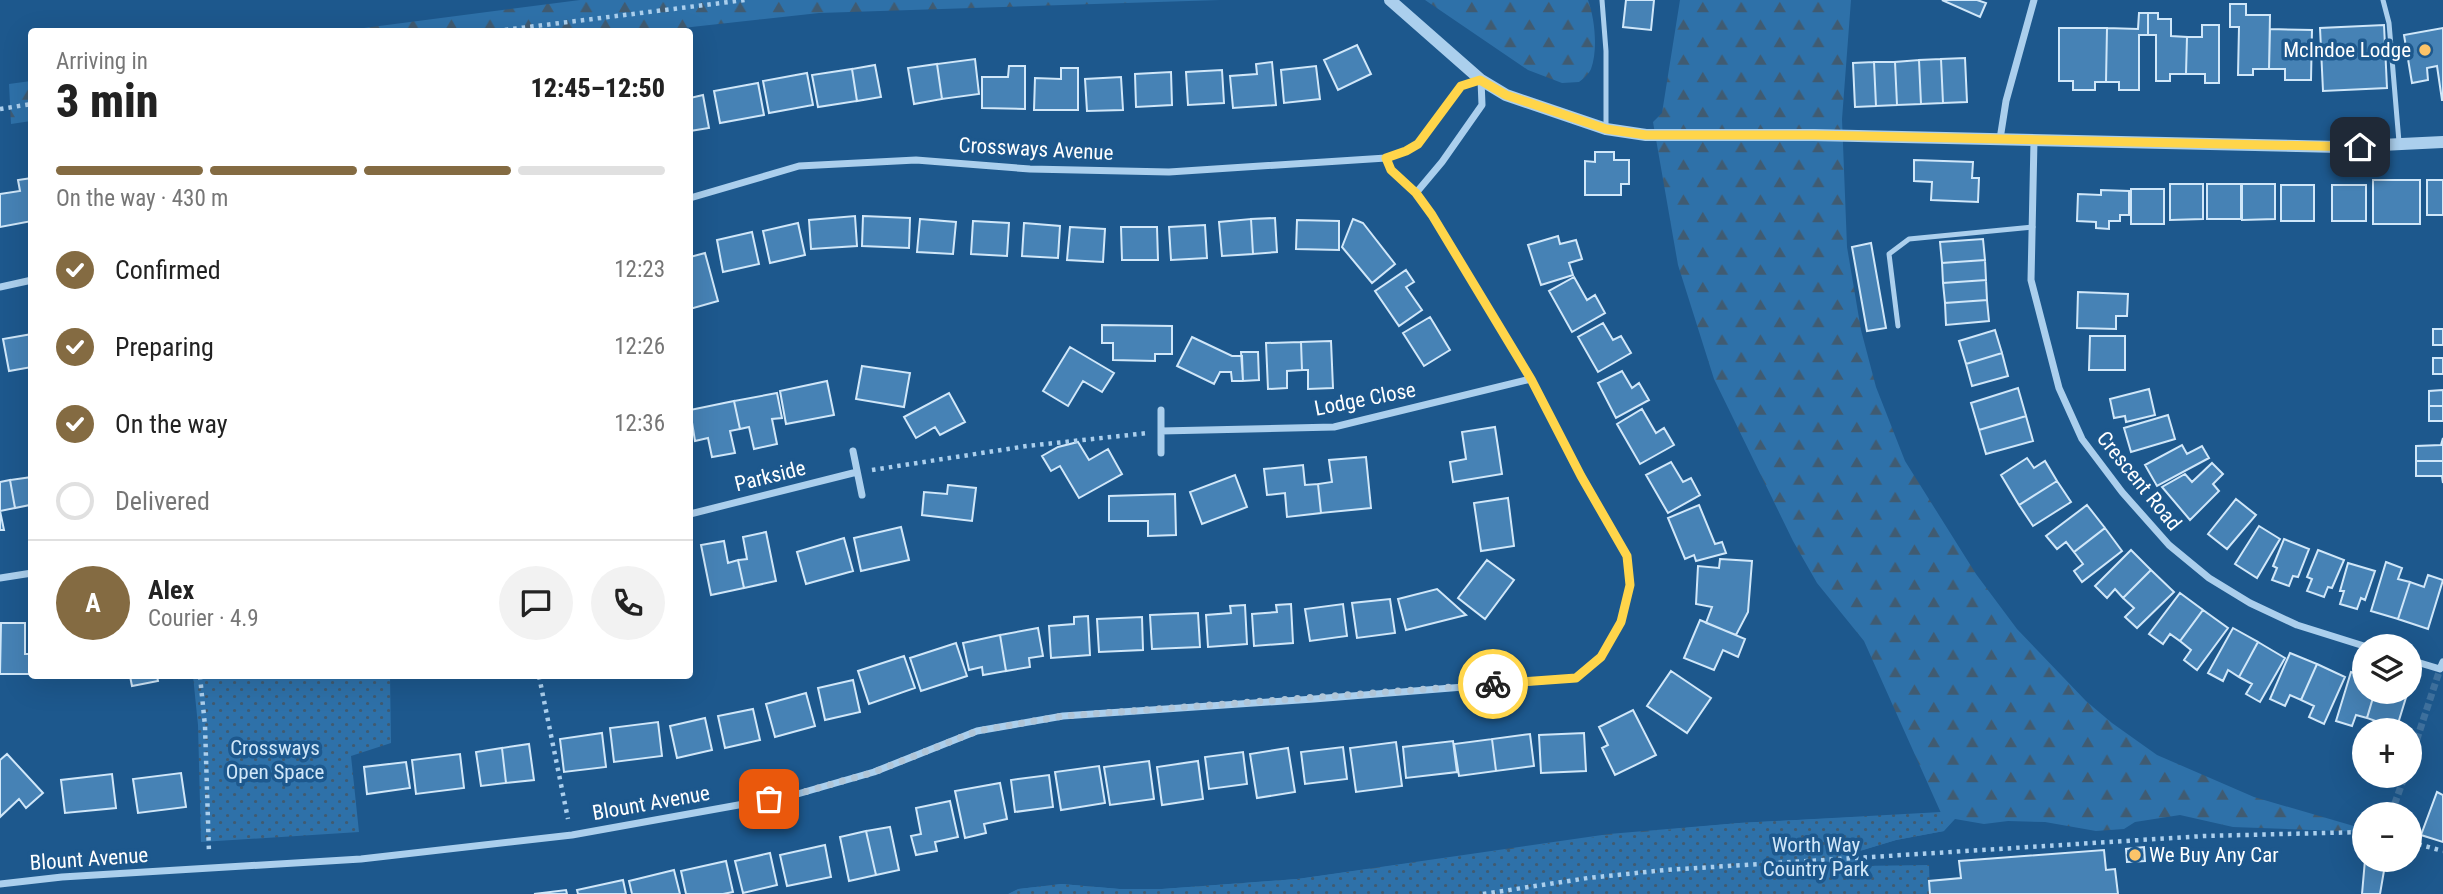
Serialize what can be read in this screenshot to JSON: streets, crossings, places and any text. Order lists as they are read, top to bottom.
{
  "streets": {
    "street": [
      "Crossways Avenue",
      "Lodge Close",
      "Parkside",
      "Crescent Road",
      "Blount Avenue"
    ]
  },
  "crossings": [
    ["Crossways Avenue", "Blount Avenue"],
    ["Lodge Close", "Blount Avenue"]
  ],
  "parks": ["Crossways Open Space", "Worth Way Country Park"],
  "places": ["McIndoe Lodge", "We Buy Any Car"],
  "page": {
    "heading": ["3 min", "Arriving in", "12:45–12:50"],
    "panel": ["Alex", "Courier · 4.9"],
    "bar": "On the way · 430 m",
    "list": [
      ["Confirmed", "12:23"],
      ["Preparing", "12:26"],
      ["On the way", "12:36"],
      "Delivered"
    ],
    "round": "A",
    "map_buttons": ["+", "−"]
  }
}
